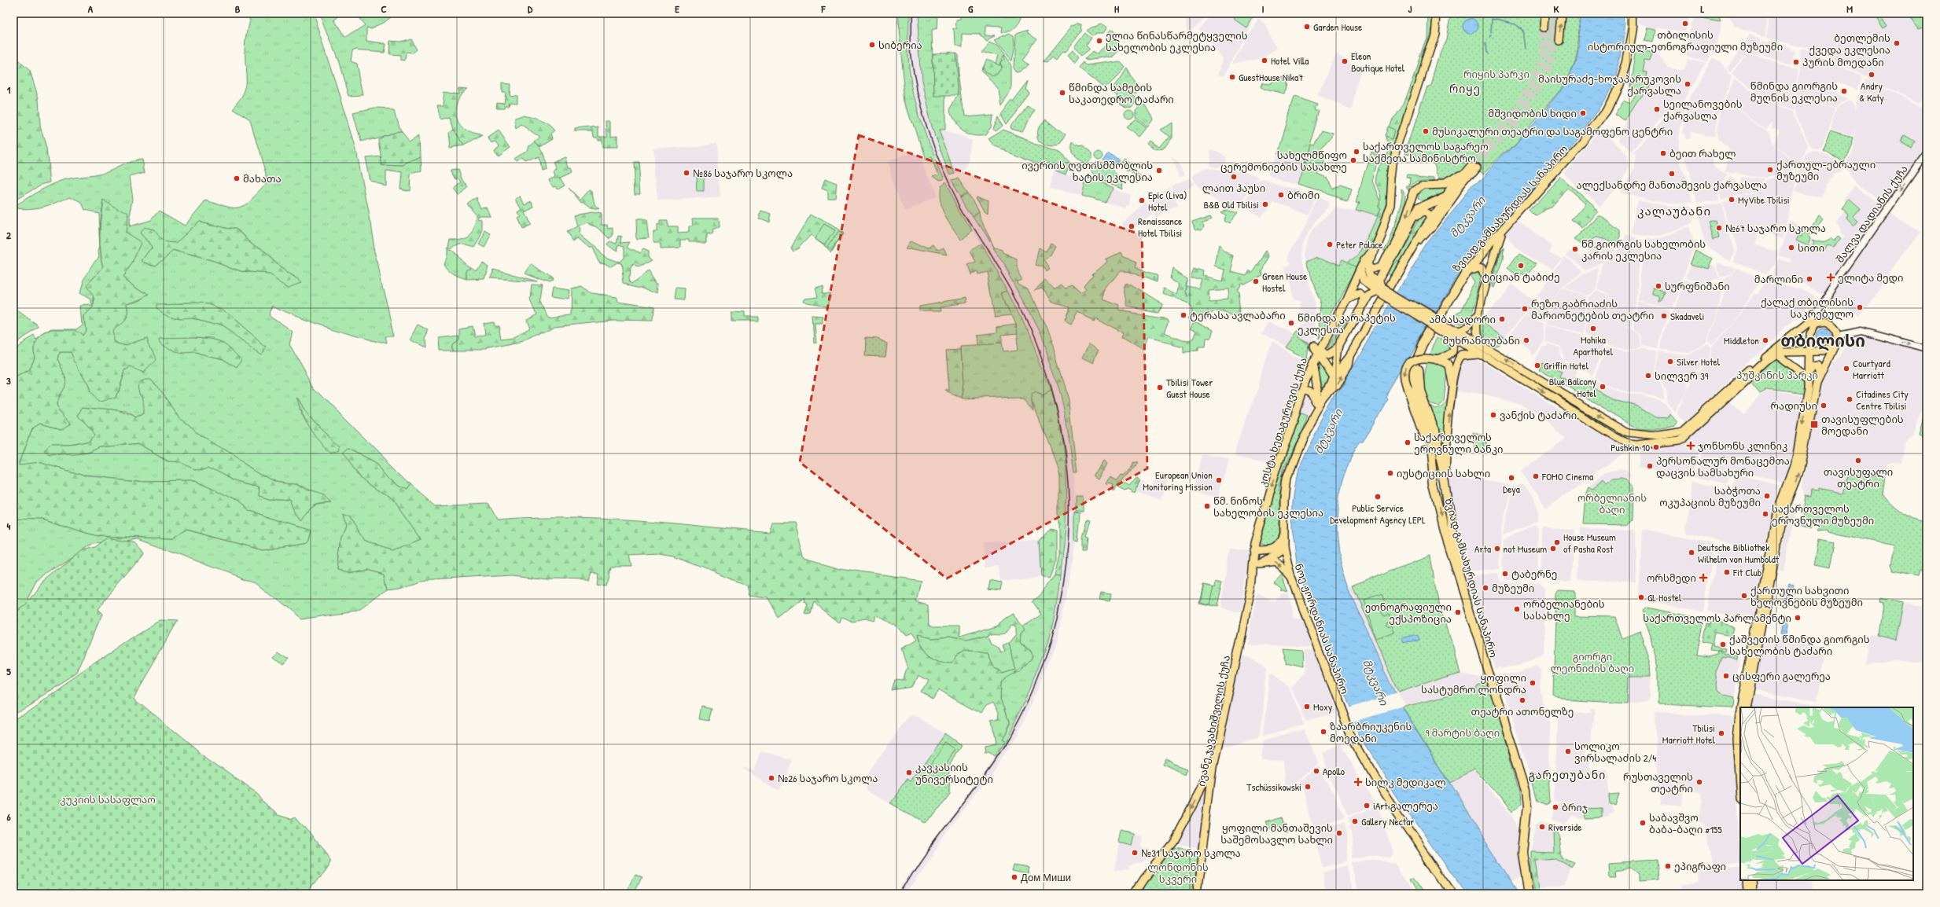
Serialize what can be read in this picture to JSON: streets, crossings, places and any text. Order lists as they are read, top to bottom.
{
  "streets": {
    "highway": ["ზვიად გამსახურდიას სანაპირო"],
    "main road": [
      "შალვა დადიანის ქუჩა",
      "კოსტა ხეთაგუროვის ქუჩა",
      "ნოე ჟორდანიას სანაპირო",
      "ივანე ჯავახიშვილის ქუჩა"
    ]
  },
  "crossings": [
    ["კოსტა ხეთაგუროვის ქუჩა", "ივანე ჯავახიშვილის ქუჩა"]
  ],
  "one_way": ["შალვა დადიანის ქუჩა", "კოსტა ხეთაგუროვის ქუჩა"],
  "districts": [
    "რიყე",
    "კალაუბანი",
    "თბილისი",
    "გარეთუბანი"
  ],
  "water": ["მტკვარი"],
  "parks": [
    "რიყის პარკი",
    "პუშკინის პარკი",
    "ორბელიანის ბაღი",
    "გიორგი ლეონიძის ბაღი",
    "9 მარტის ბაღი",
    "კუკიის სასაფლაო",
    "ლონდონის სკვერი"
  ],
  "places": {
    "other": [
      "თბილისის ისტორიულ-ეთნოგრაფიული მუზეუმი",
      "Garden House",
      "ელია წინასწარმეტყველის სახელობის ეკლესია",
      "ბეთლემის ქვედა ეკლესია",
      "სიბერია",
      "Hotel Villa",
      "Eleon Boutique Hotel",
      "პურის მოედანი",
      "Andry & Katy",
      "GuestHouse Nika7",
      "მაისურაძე-ხოჯაპარუკოვის ქარვასლა",
      "წმინდა გიორგის მუღნის ეკლესია",
      "წმინდა სამების საკათედრო ტაძარი",
      "სეილანოვების ქარვასლა",
      "მშვიდობის ხიდი",
      "მუსიკალური თეატრი და საგამოფენო ცენტრი",
      "საქართველოს საგარეო საქმეთა სამინისტრო",
      "ბეით რახელ",
      "სახელმწიფო ცერემონიების სასახლე",
      "ქართულ-ებრაული მუზეუმი",
      "ივერიის ღვთისმშობლის ხატის ეკლესია",
      "№86 საჯარო სკოლა",
      "ალექსანდრე მანთაშევის ქარვასლა",
      "ლაით ჰაუსი",
      "მახათა",
      "ბრიმი",
      "MyVibe Tbilisi",
      "Epic (Liva) Hotel",
      "B&B Old Tbilisi",
      "Renaissance Hotel Tbilisi",
      "№67 საჯარო სკოლა",
      "Peter Palace",
      "სითი",
      "წმ.გიორგის სახელობის კარის ეკლესია",
      "ტიციან ტაბიძე",
      "მარლინი",
      "Green House Hostel",
      "სურფნიშანი",
      "ქალაქ თბილისის საკრებულო",
      "რეზო გაბრიაძის მარიონეტების თეატრი",
      "ტერასა ავლაბარი",
      "Skadaveli",
      "ამბასადორი",
      "წმინდა კარაპეტის ეკლესია",
      "Mohika Aparthotel",
      "მუხრანთუბანი",
      "Middleton",
      "Silver Hotel",
      "Griffin Hotel",
      "Courtyard Marriott",
      "სილვერ 39",
      "Blue Balcony Hotel",
      "Tbilisi Tower Guest House",
      "Citadines City Centre Tbilisi",
      "რადიუსი",
      "ვანქის ტაძარი",
      "საქართველოს ეროვნული ბანკი",
      "Pushkin 10",
      "თავისუფალი თეატრი",
      "პერსონალურ მონაცემთა დაცვის სამსახური",
      "იუსტიციის სახლი",
      "FOMO Cinema",
      "Deya",
      "European Union Monitoring Mission",
      "საბჭოთა ოკუპაციის მუზეუმი",
      "Public Service Development Agency LEPL",
      "წმ. ნინოს სახელობის ეკლესია",
      "საქართველოს ეროვნული მუზეუმი",
      "House Museum of Pasha Rost",
      "Arta",
      "not Museum",
      "Deutsche Bibliothek Wilhelm von Humboldt",
      "Fit Club",
      "ტაბერნე",
      "მუზეუმი",
      "ქართული სახვითი ხელოვნების მუზეუმი",
      "GL Hostel",
      "ორბელიანების სასახლე",
      "ეთნოგრაფიული ექსპოზიცია",
      "საქართველოს პარლამენტი",
      "ქაშვეთის წმინდა გიორგის სახელობის ტაძარი",
      "ცისფერი გალერეა",
      "ყოფილი სასტუმრო ლონდრა",
      "თეატრი ათონელზე",
      "Moxy",
      "ზაარბრიუკენის მოედანი",
      "Tbilisi Marriott Hotel",
      "სოლიკო ვირსალაძის 2/4",
      "Apollo",
      "კავკასიის უნივერსიტეტი",
      "№26 საჯარო სკოლა",
      "რუსთაველის თეატრი",
      "Tschüssikowski",
      "iArt გალერეა",
      "ბრიჯ",
      "Gallery Nectar",
      "საბავშვო ბაბა-ბაღი #155",
      "Riverside",
      "ყოფილი მანთაშევის საშემოსავლო სახლი",
      "№31 საჯარო სკოლა",
      "ეპიგრაფი",
      "Дом Миши"
    ],
    "health": [
      "ელიტა მედი",
      "ჯონსონს კლინიკ",
      "ორსმედი",
      "სილკ მედიკალ"
    ],
    "transit": ["თავისუფლების მოედანი"]
  },
  "grid": {
    "columns": [
      "A",
      "B",
      "C",
      "D",
      "E",
      "F",
      "G",
      "H",
      "I",
      "J",
      "K",
      "L",
      "M"
    ],
    "rows": [
      "1",
      "2",
      "3",
      "4",
      "5",
      "6"
    ]
  }
}
